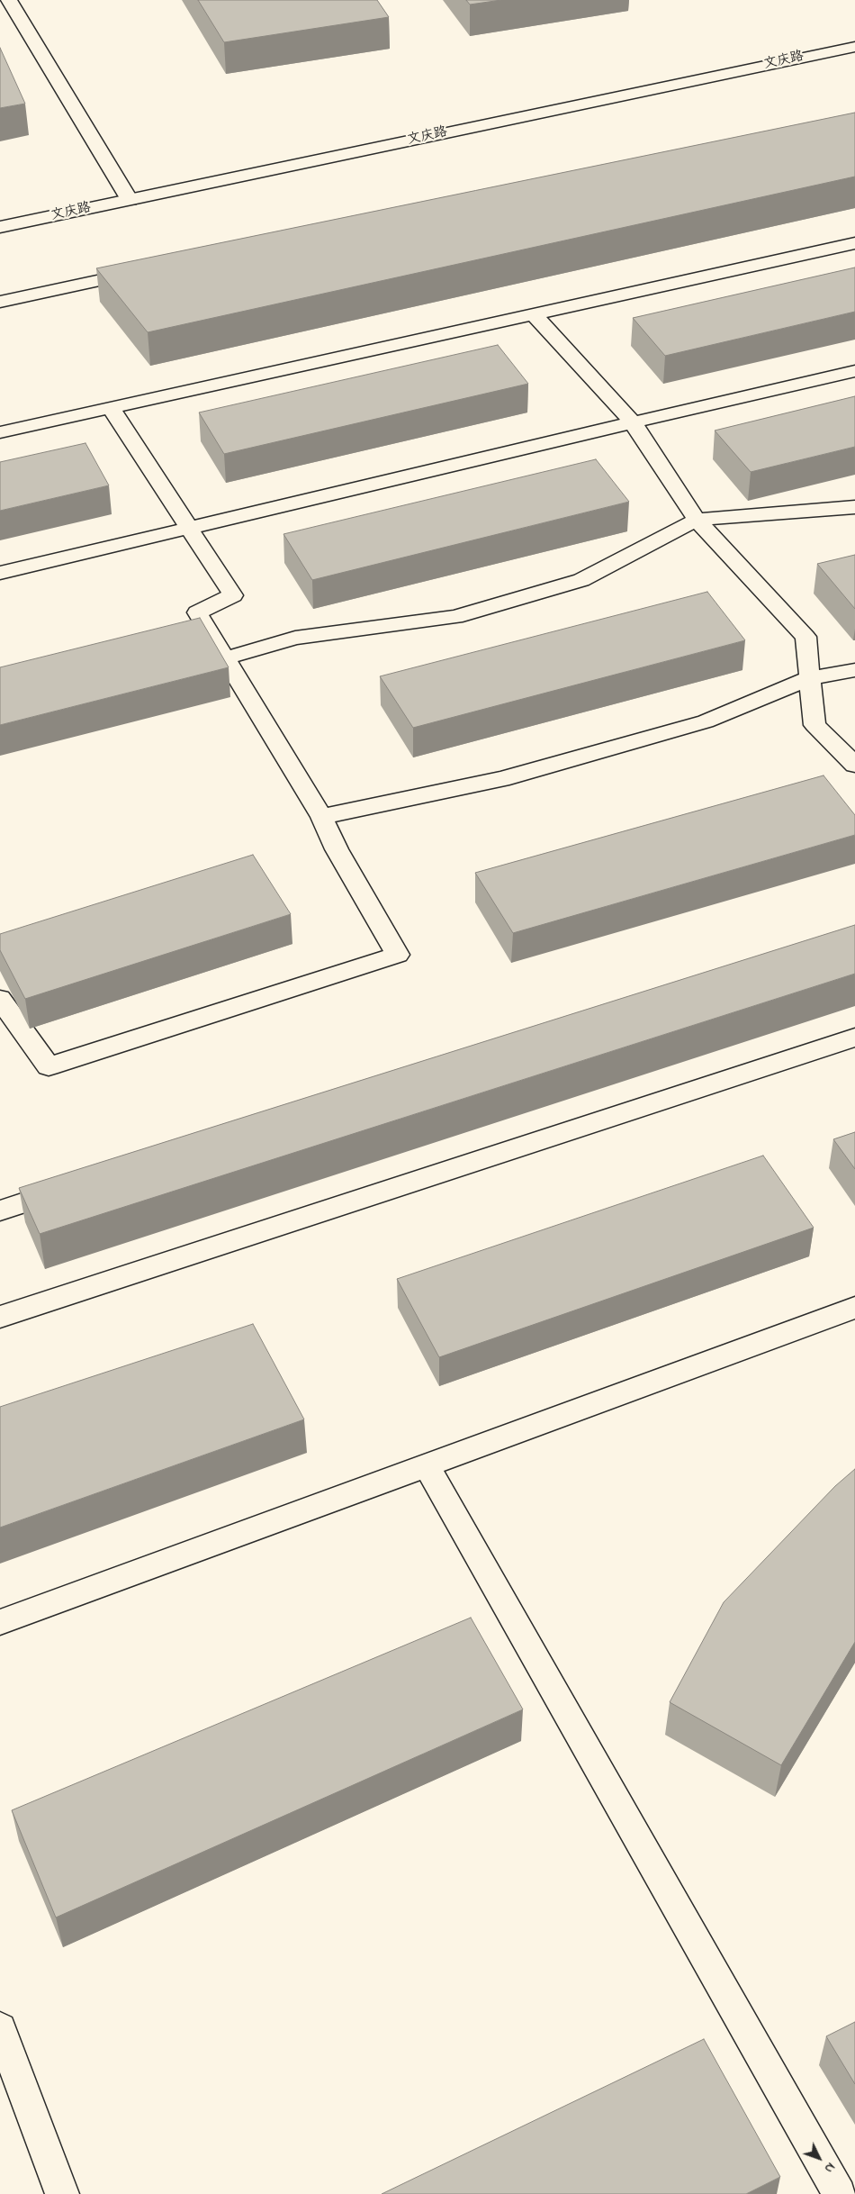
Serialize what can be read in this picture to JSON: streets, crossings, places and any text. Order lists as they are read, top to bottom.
{
  "streets": {
    "street": ["文庆路"]
  },
  "north": "bottom right"
}
